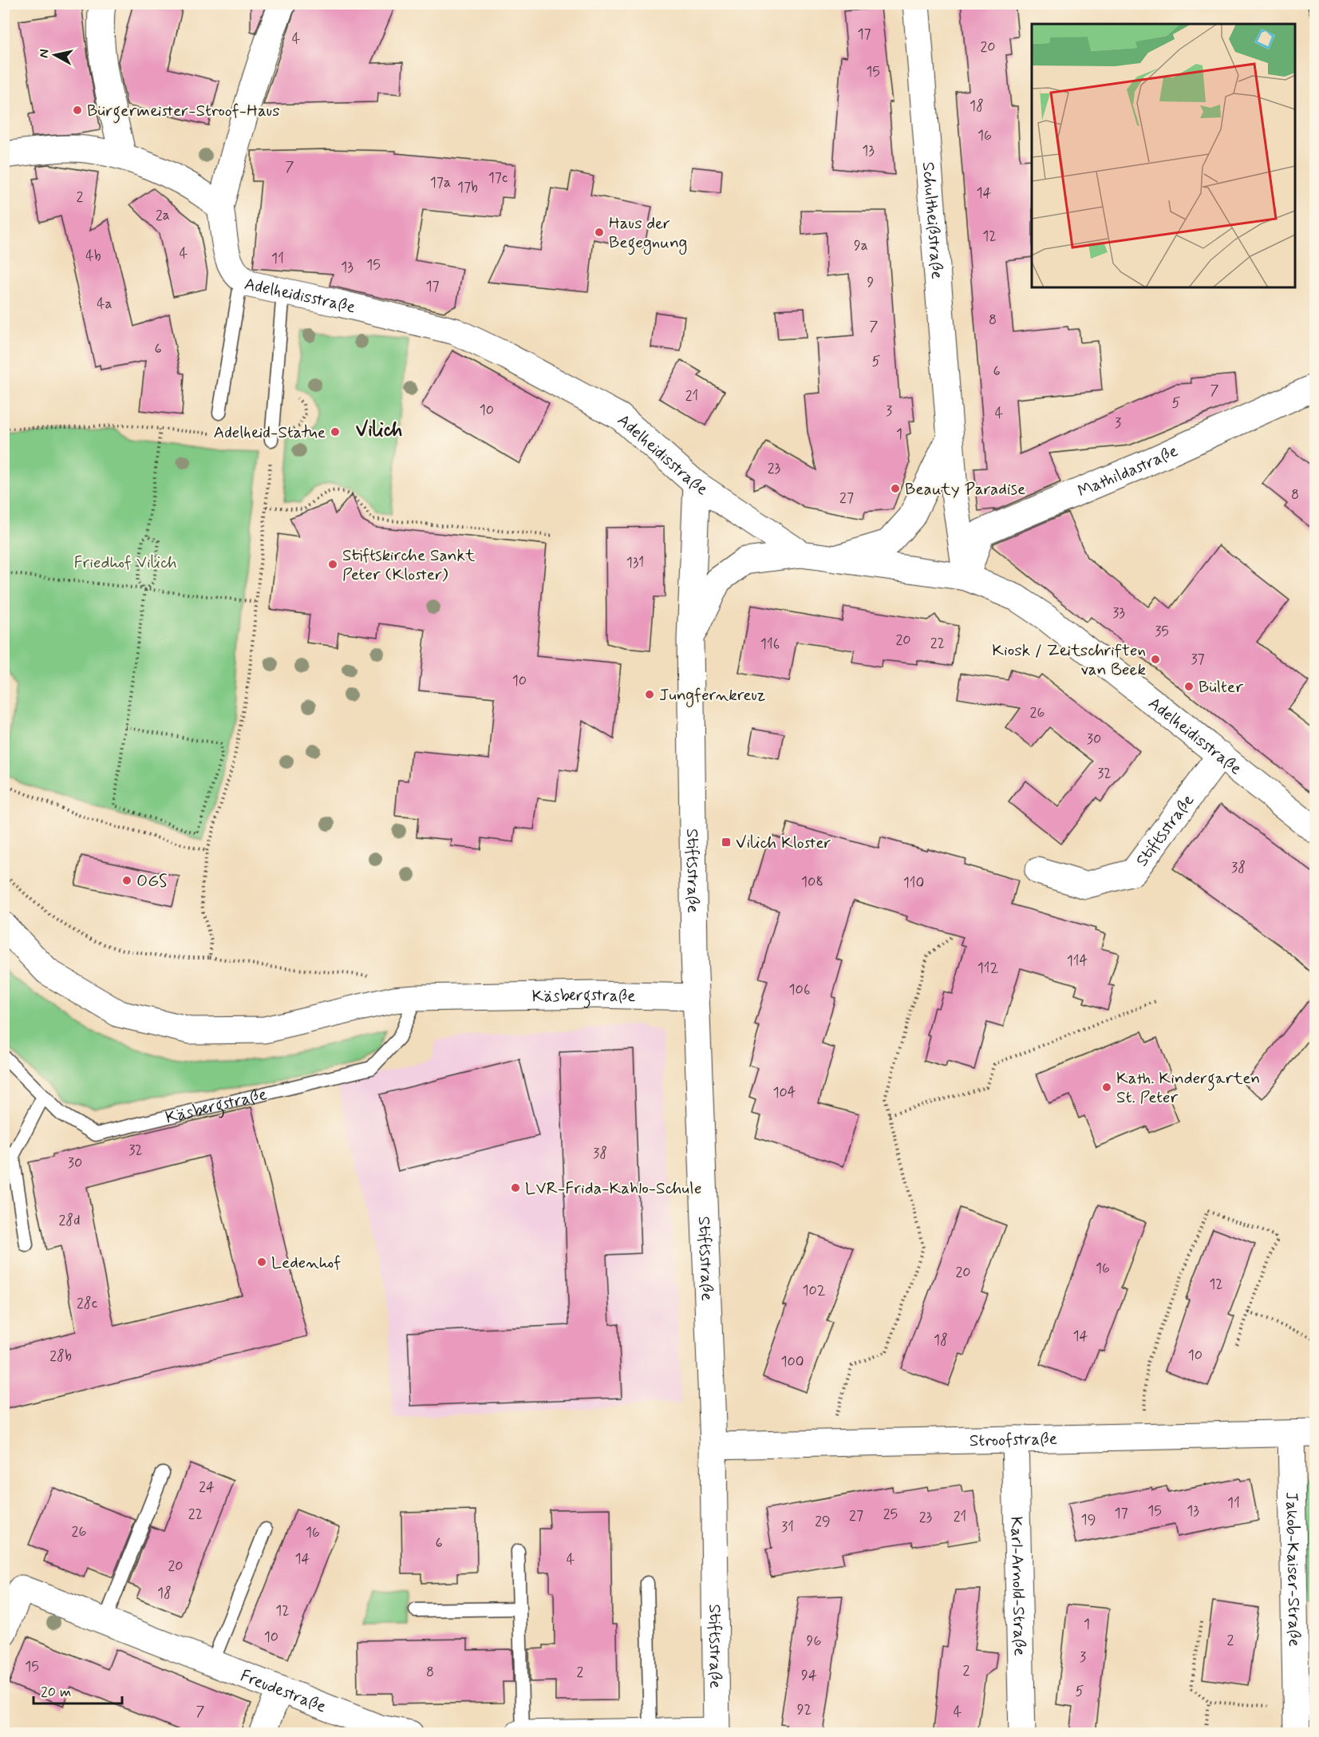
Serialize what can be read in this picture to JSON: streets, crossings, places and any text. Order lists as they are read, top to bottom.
{
  "streets": {
    "street": [
      "Schultheißstraße",
      "Adelheidisstraße",
      "Mathildastraße",
      "Stiftsstraße",
      "Käsbergstraße",
      "Stroofstraße",
      "Jakob-Kaiser-Straße",
      "Karl-Arnold-Straße",
      "Freudestraße"
    ]
  },
  "crossings": [
    ["Schultheißstraße", "Adelheidisstraße"],
    ["Schultheißstraße", "Mathildastraße"],
    ["Adelheidisstraße", "Mathildastraße"],
    ["Adelheidisstraße", "Stiftsstraße"],
    ["Stiftsstraße", "Käsbergstraße"],
    ["Stiftsstraße", "Stroofstraße"],
    ["Stroofstraße", "Jakob-Kaiser-Straße"],
    ["Stroofstraße", "Karl-Arnold-Straße"]
  ],
  "districts": ["Vilich"],
  "parks": ["Friedhof Vilich"],
  "places": {
    "other": [
      "Bürgermeister-Stroof-Haus",
      "Haus der Begegnung",
      "Adelheid-Statue",
      "Beauty Paradise",
      "Stiftskirche Sankt Peter (Kloster)",
      "Kiosk / Zeitschriften van Beek",
      "Bülter",
      "Jungfernkreuz",
      "OGS",
      "Kath. Kindergarten St. Peter",
      "LVR-Frida-Kahlo-Schule",
      "Ledenhof"
    ],
    "transit": ["Vilich Kloster"]
  },
  "house_numbers": [
    "17",
    "4",
    "20",
    "15",
    "18",
    "16",
    "13",
    "7",
    "17c",
    "17a",
    "17b",
    "14",
    "2",
    "2a",
    "12",
    "9a",
    "4",
    "4b",
    "11",
    "15",
    "13",
    "9",
    "17",
    "4a",
    "8",
    "7",
    "6",
    "5",
    "6",
    "7",
    "21",
    "5",
    "10",
    "3",
    "4",
    "3",
    "1",
    "23",
    "8",
    "27",
    "131",
    "33",
    "35",
    "20",
    "22",
    "116",
    "37",
    "10",
    "26",
    "30",
    "32",
    "38",
    "108",
    "110",
    "114",
    "112",
    "106",
    "104",
    "32",
    "38",
    "30",
    "28d",
    "16",
    "20",
    "12",
    "102",
    "28c",
    "14",
    "18",
    "10",
    "28b",
    "100",
    "24",
    "11",
    "15",
    "13",
    "17",
    "22",
    "25",
    "27",
    "21",
    "23",
    "19",
    "29",
    "31",
    "26",
    "16",
    "6",
    "14",
    "4",
    "20",
    "18",
    "12",
    "1",
    "10",
    "2",
    "96",
    "3",
    "15",
    "2",
    "8",
    "2",
    "94",
    "5",
    "92",
    "7",
    "4"
  ],
  "scale_bar": "20 m",
  "north": "left"
}
